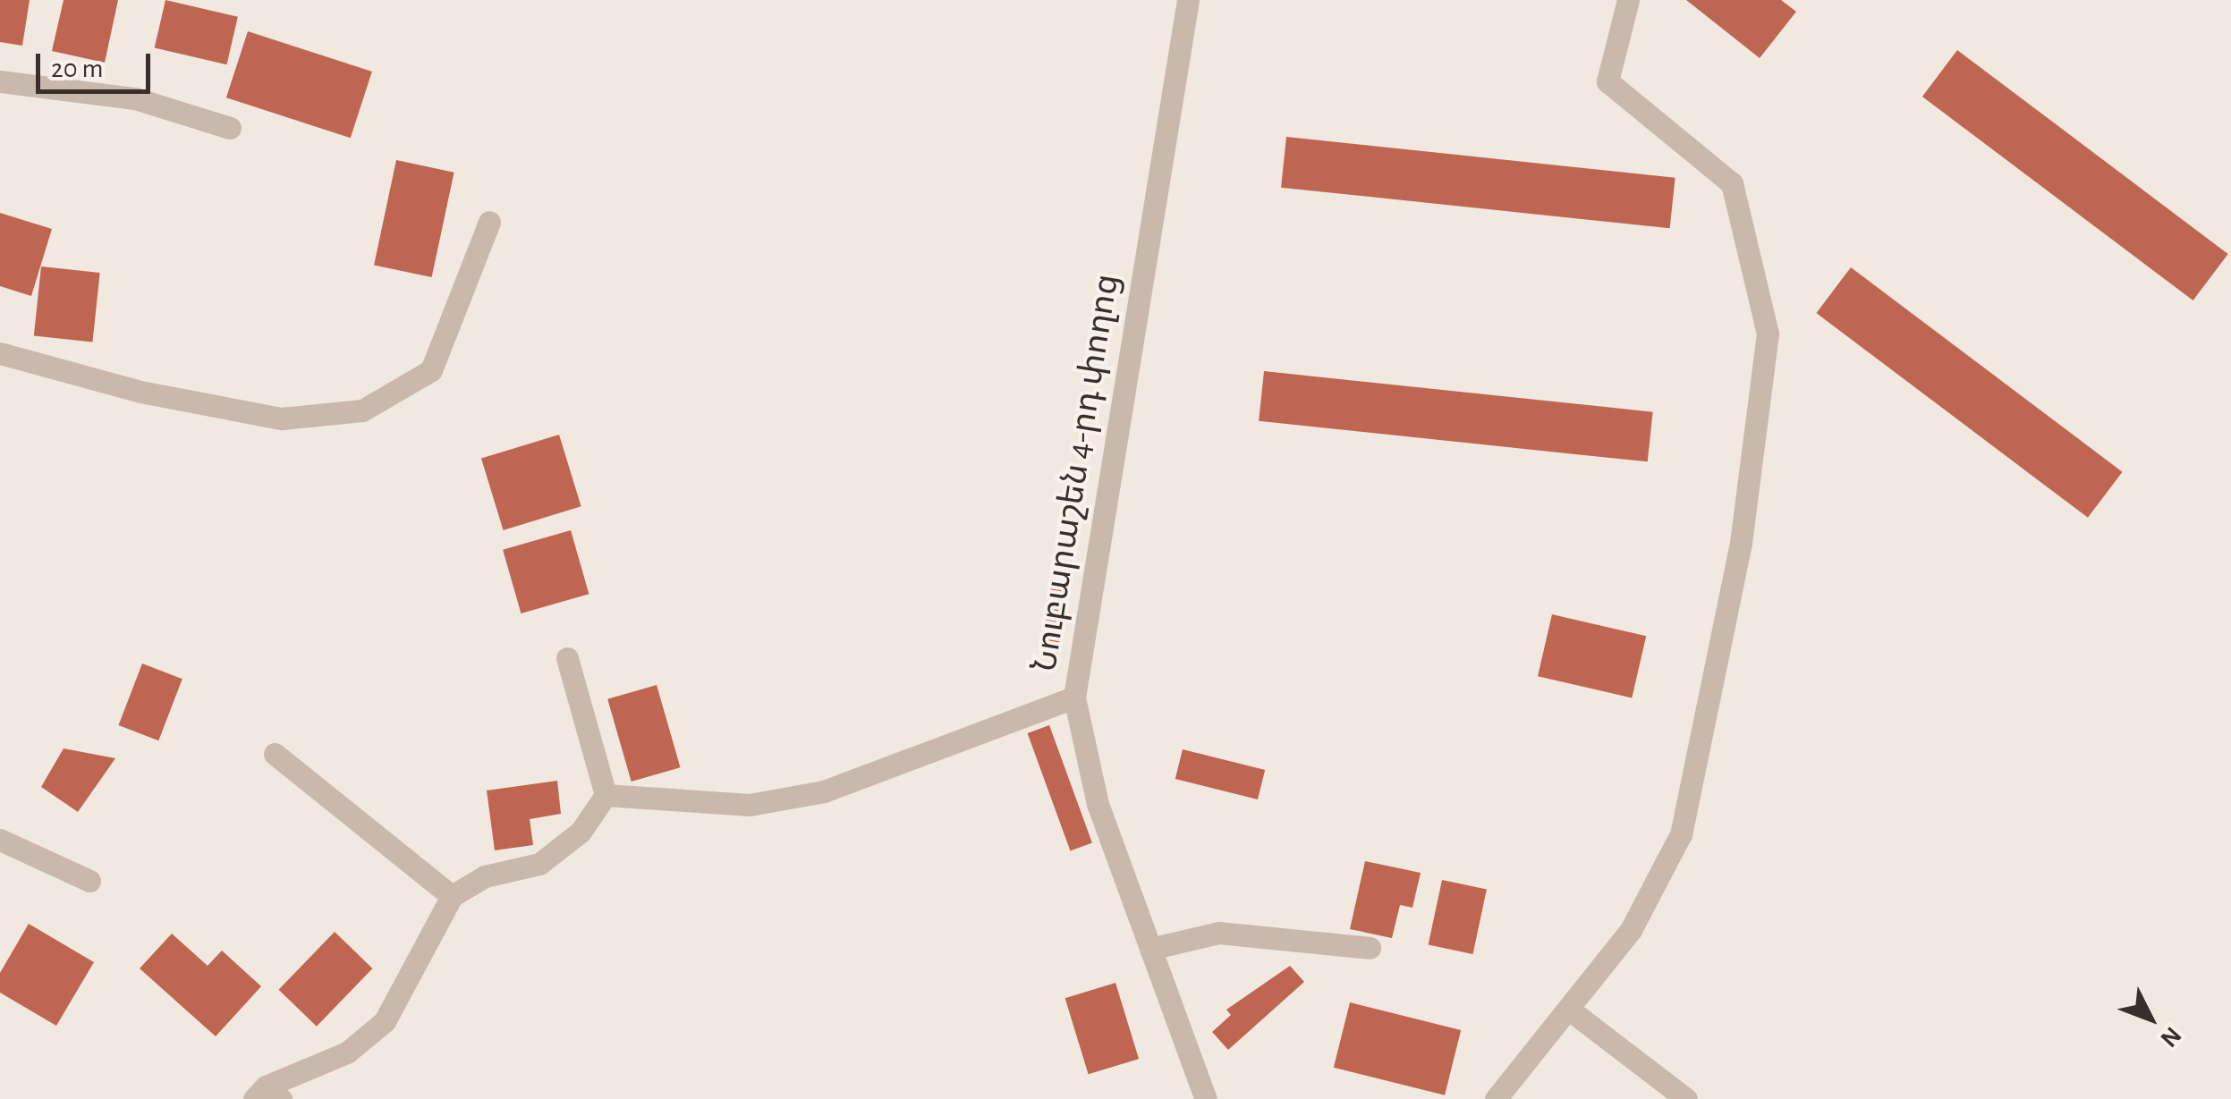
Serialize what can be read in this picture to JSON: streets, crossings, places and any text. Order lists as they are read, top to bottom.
{
  "streets": {
    "street": ["Նուբարաշեն 4-րդ փողոց"]
  },
  "scale_bar": "20 m",
  "north": "bottom right"
}
